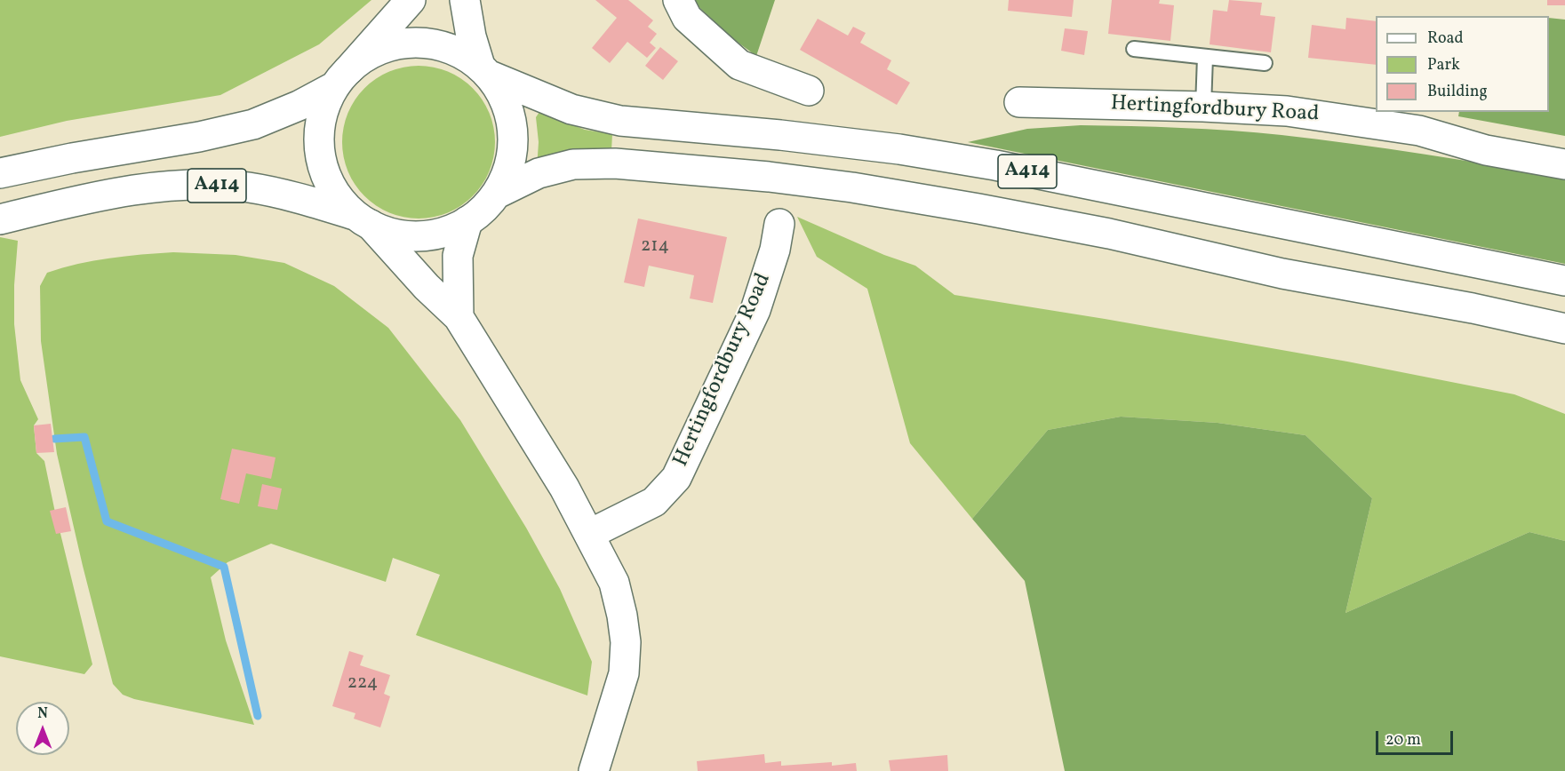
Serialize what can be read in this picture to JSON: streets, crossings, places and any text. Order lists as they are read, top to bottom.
{
  "streets": {
    "main road": ["Hertingfordbury Road", "A414"]
  },
  "house_numbers": ["214", "224"],
  "legend": ["Road", "Park", "Building"],
  "scale_bar": "20 m",
  "north": "top"
}
